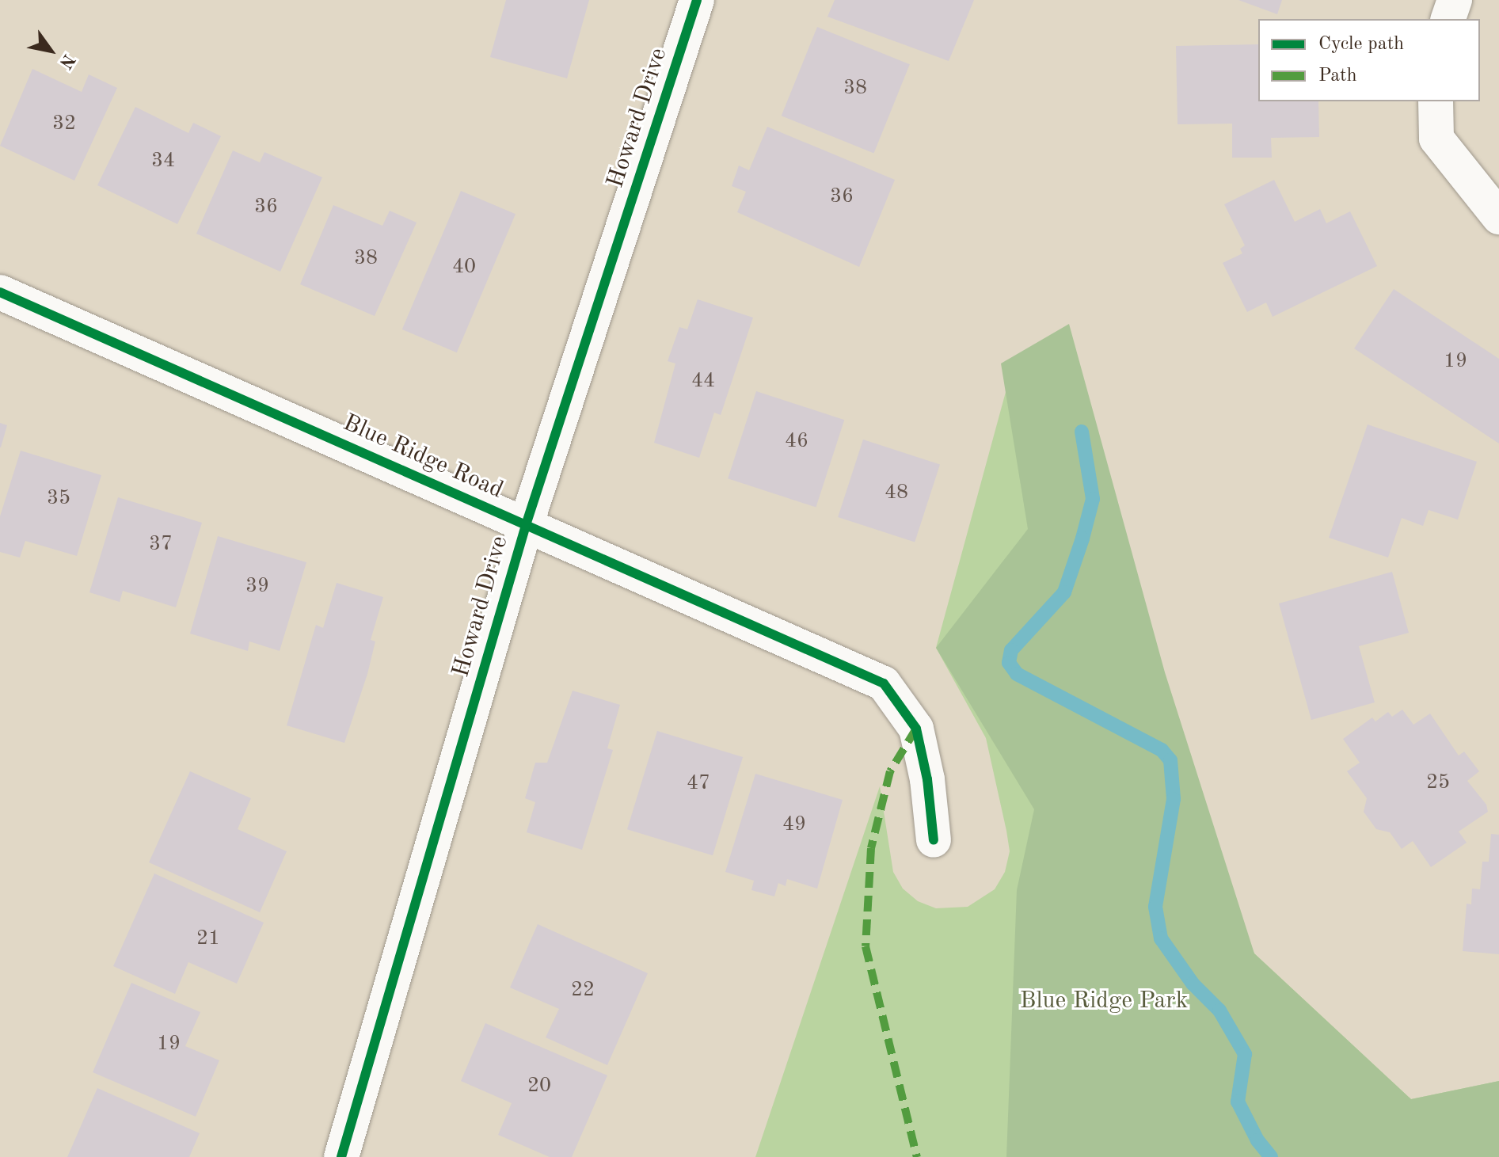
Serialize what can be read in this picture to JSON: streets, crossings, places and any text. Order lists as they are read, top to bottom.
{
  "streets": {
    "street": ["Howard Drive", "Blue Ridge Road"]
  },
  "crossings": [
    ["Howard Drive", "Blue Ridge Road"]
  ],
  "parks": ["Blue Ridge Park"],
  "house_numbers": [
    "38",
    "32",
    "34",
    "36",
    "36",
    "38",
    "40",
    "19",
    "44",
    "46",
    "48",
    "35",
    "37",
    "39",
    "25",
    "47",
    "49",
    "21",
    "22",
    "19",
    "20"
  ],
  "legend": ["Cycle path", "Path"],
  "north": "bottom right"
}
